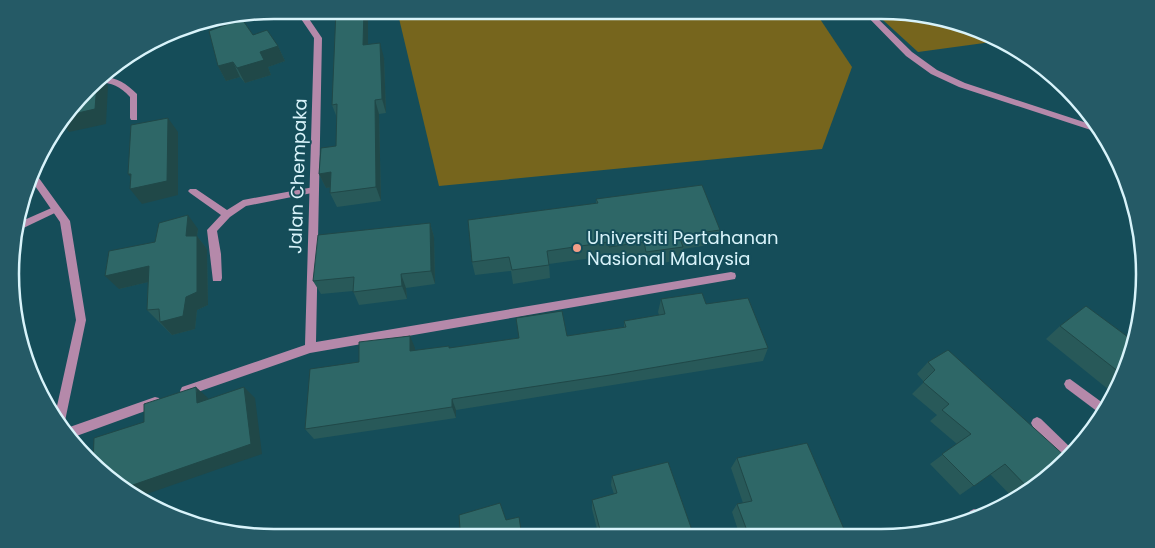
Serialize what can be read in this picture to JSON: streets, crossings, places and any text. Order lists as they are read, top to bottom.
{
  "streets": {
    "street": ["Jalan Chempaka"]
  },
  "places": ["Universiti Pertahanan Nasional Malaysia"]
}
